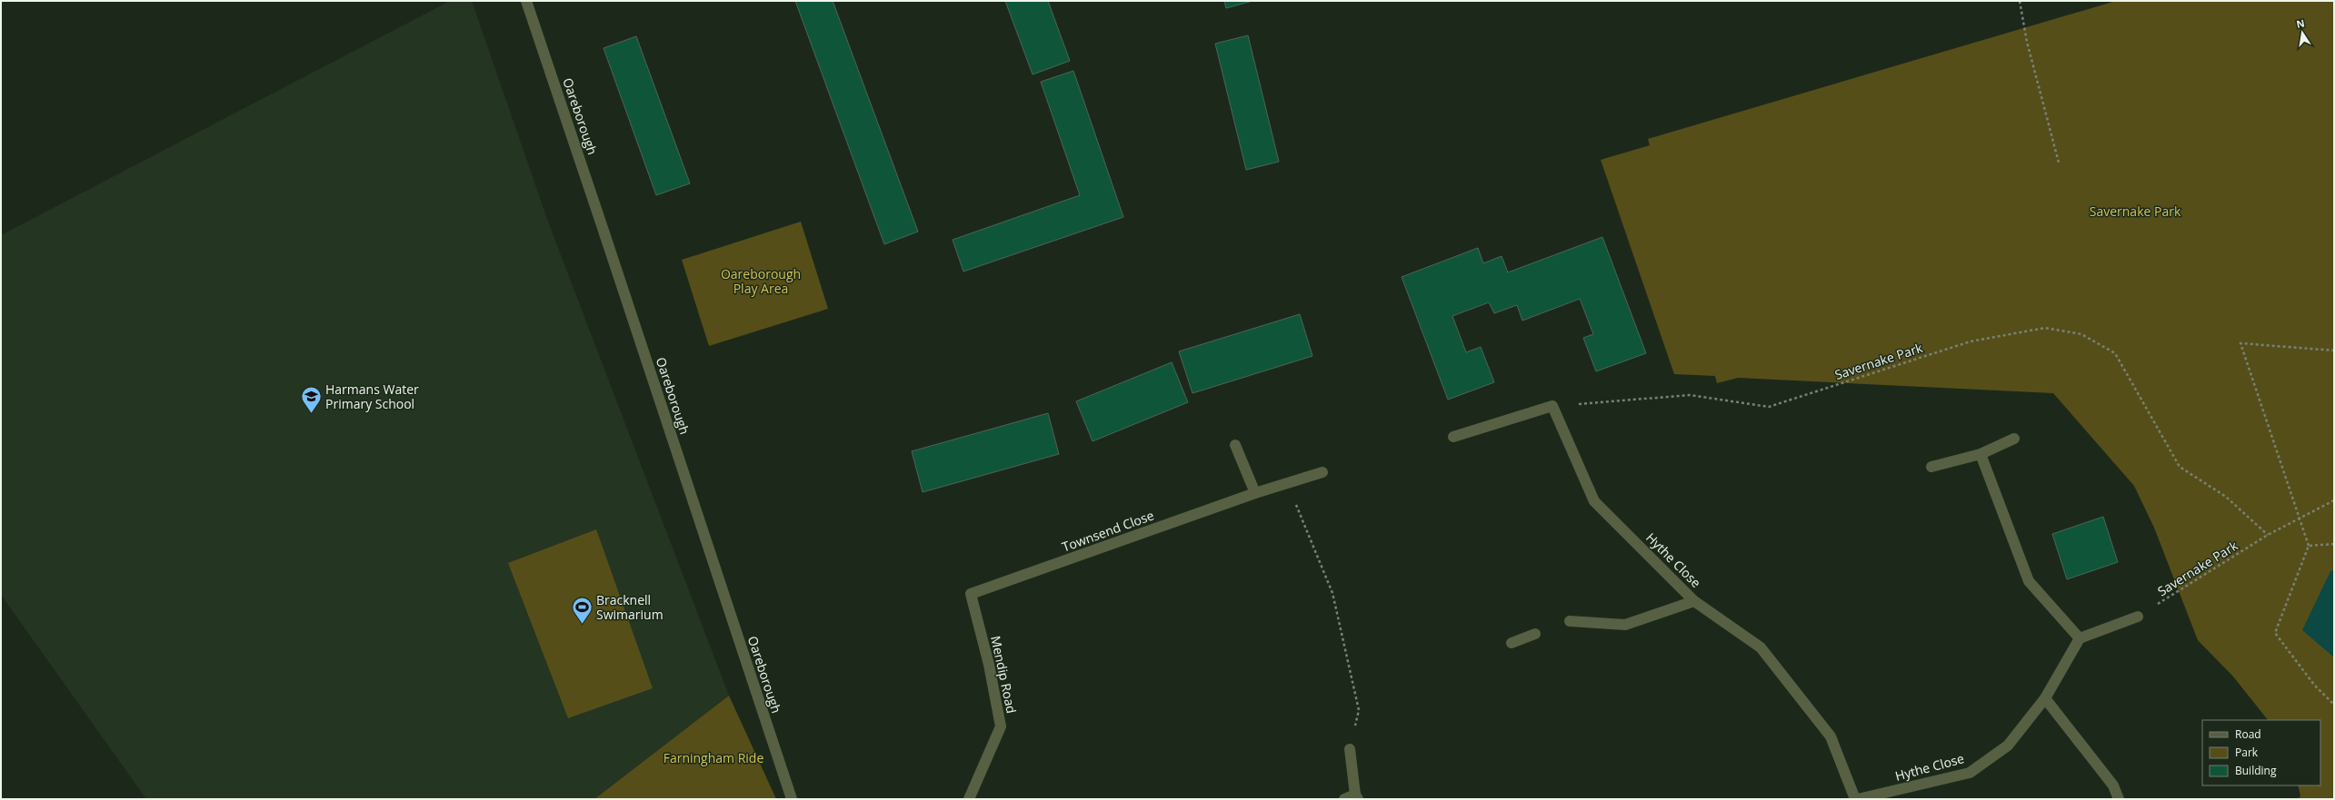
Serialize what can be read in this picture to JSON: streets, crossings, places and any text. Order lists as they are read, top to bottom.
{
  "streets": {
    "street": [
      "Oareborough",
      "Townsend Close",
      "Hythe Close",
      "Mendip Road"
    ],
    "path": ["Savernake Park"]
  },
  "crossings": [
    ["Savernake Park", "Hythe Close"],
    ["Townsend Close", "Mendip Road"]
  ],
  "parks": ["Savernake Park", "Oareborough Play Area", "Farningham Ride"],
  "places": {
    "school or university": ["Harmans Water Primary School"],
    "sports": ["Bracknell Swimarium"]
  },
  "legend": ["Road", "Park", "Building"],
  "north": "top"
}
